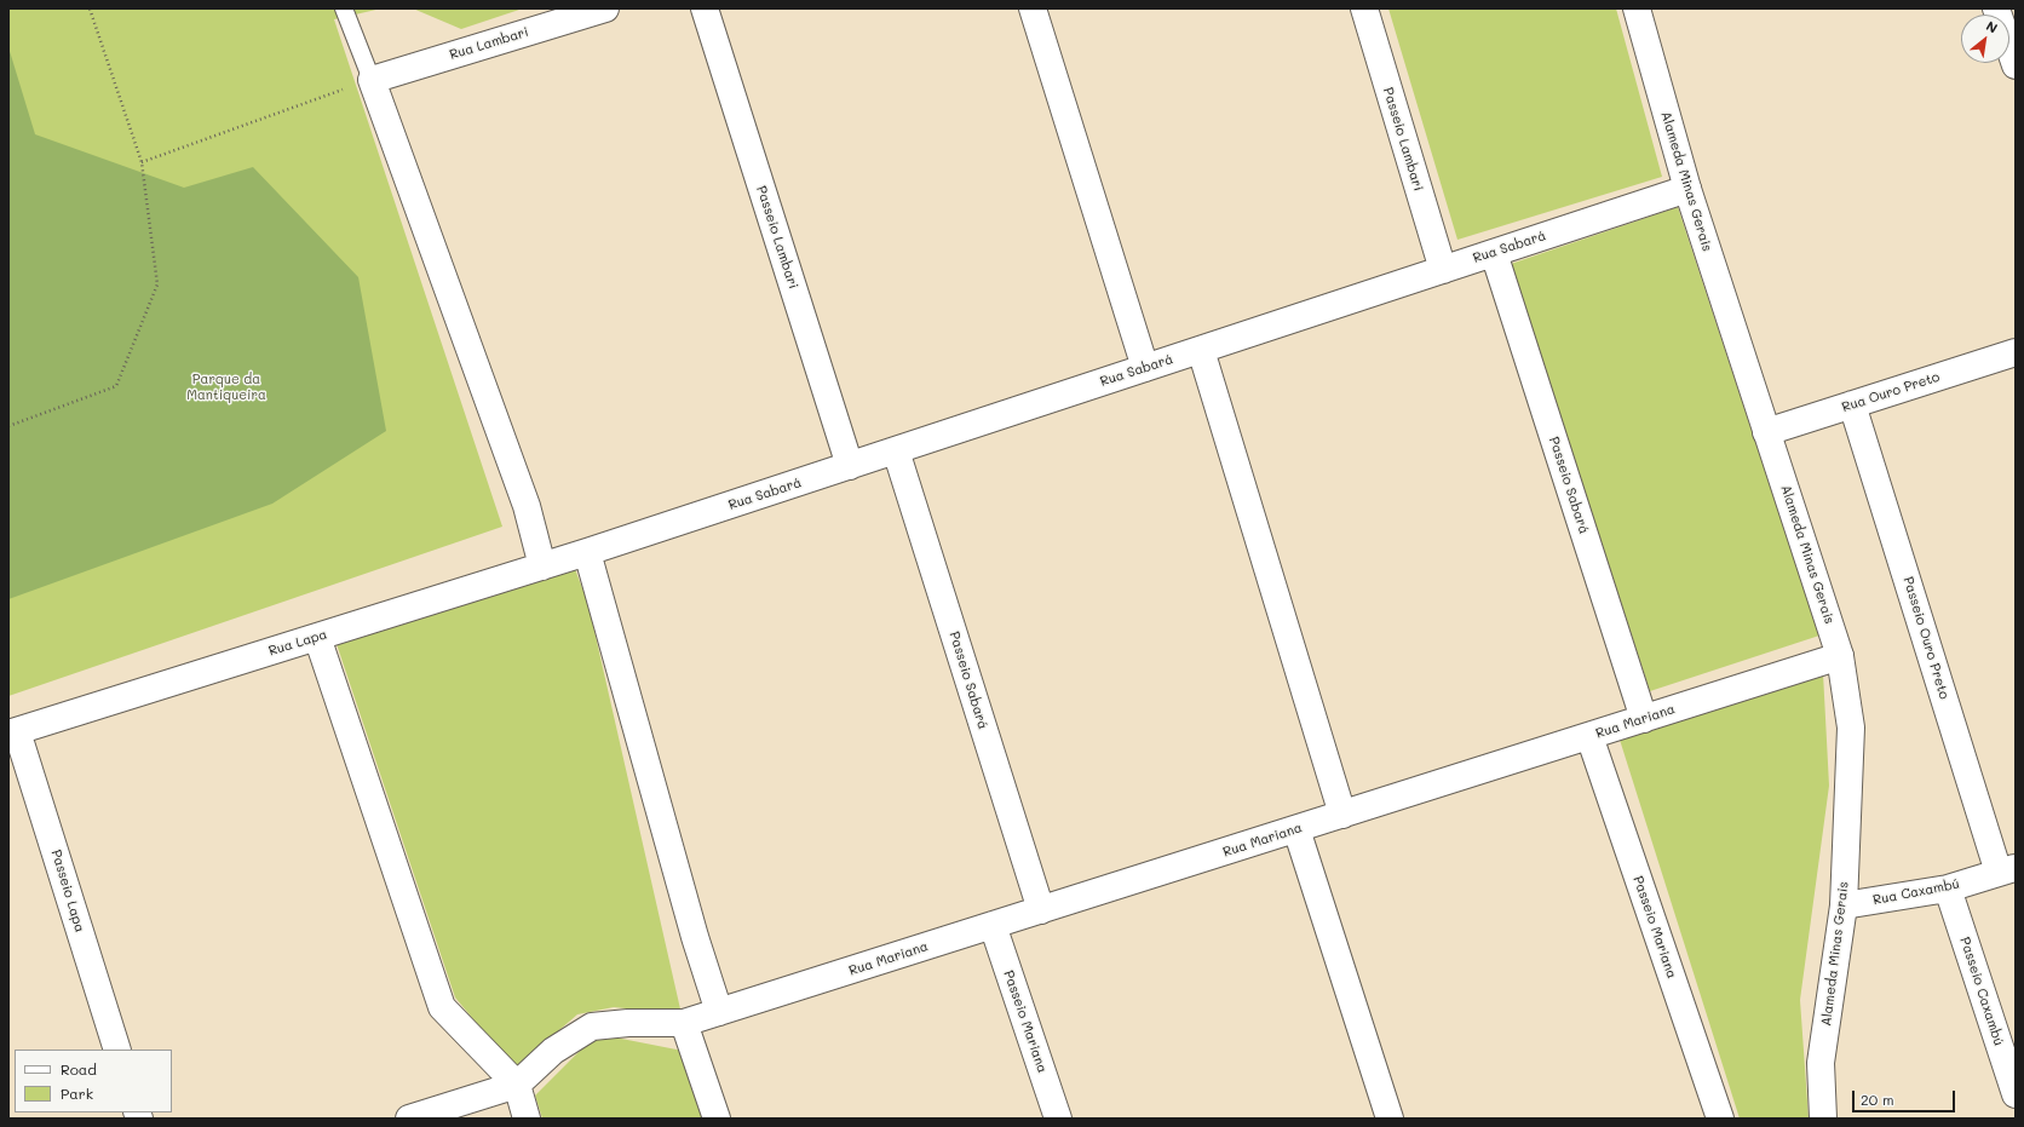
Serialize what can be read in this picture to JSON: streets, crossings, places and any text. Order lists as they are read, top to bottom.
{
  "streets": {
    "street": [
      "Rua Lambari",
      "Passeio Lambari",
      "Alameda Minas Gerais",
      "Rua Sabará",
      "Rua Ouro Preto",
      "Passeio Sabará",
      "Passeio Ouro Preto",
      "Rua Lapa",
      "Rua Mariana",
      "Passeio Lapa",
      "Rua Caxambú",
      "Passeio Mariana",
      "Passeio Caxambú"
    ]
  },
  "crossings": [
    ["Passeio Lambari", "Rua Sabará"],
    ["Alameda Minas Gerais", "Rua Sabará"],
    ["Alameda Minas Gerais", "Rua Ouro Preto"],
    ["Alameda Minas Gerais", "Rua Mariana"],
    ["Alameda Minas Gerais", "Rua Caxambú"],
    ["Rua Sabará", "Passeio Sabará"],
    ["Rua Sabará", "Rua Lapa"],
    ["Rua Ouro Preto", "Passeio Ouro Preto"],
    ["Passeio Sabará", "Rua Mariana"],
    ["Passeio Ouro Preto", "Rua Caxambú"],
    ["Rua Lapa", "Passeio Lapa"],
    ["Rua Mariana", "Passeio Mariana"],
    ["Rua Caxambú", "Passeio Caxambú"]
  ],
  "parks": ["Parque da Mantiqueira"],
  "legend": ["Road", "Park"],
  "scale_bar": "20 m",
  "north": "top right"
}
